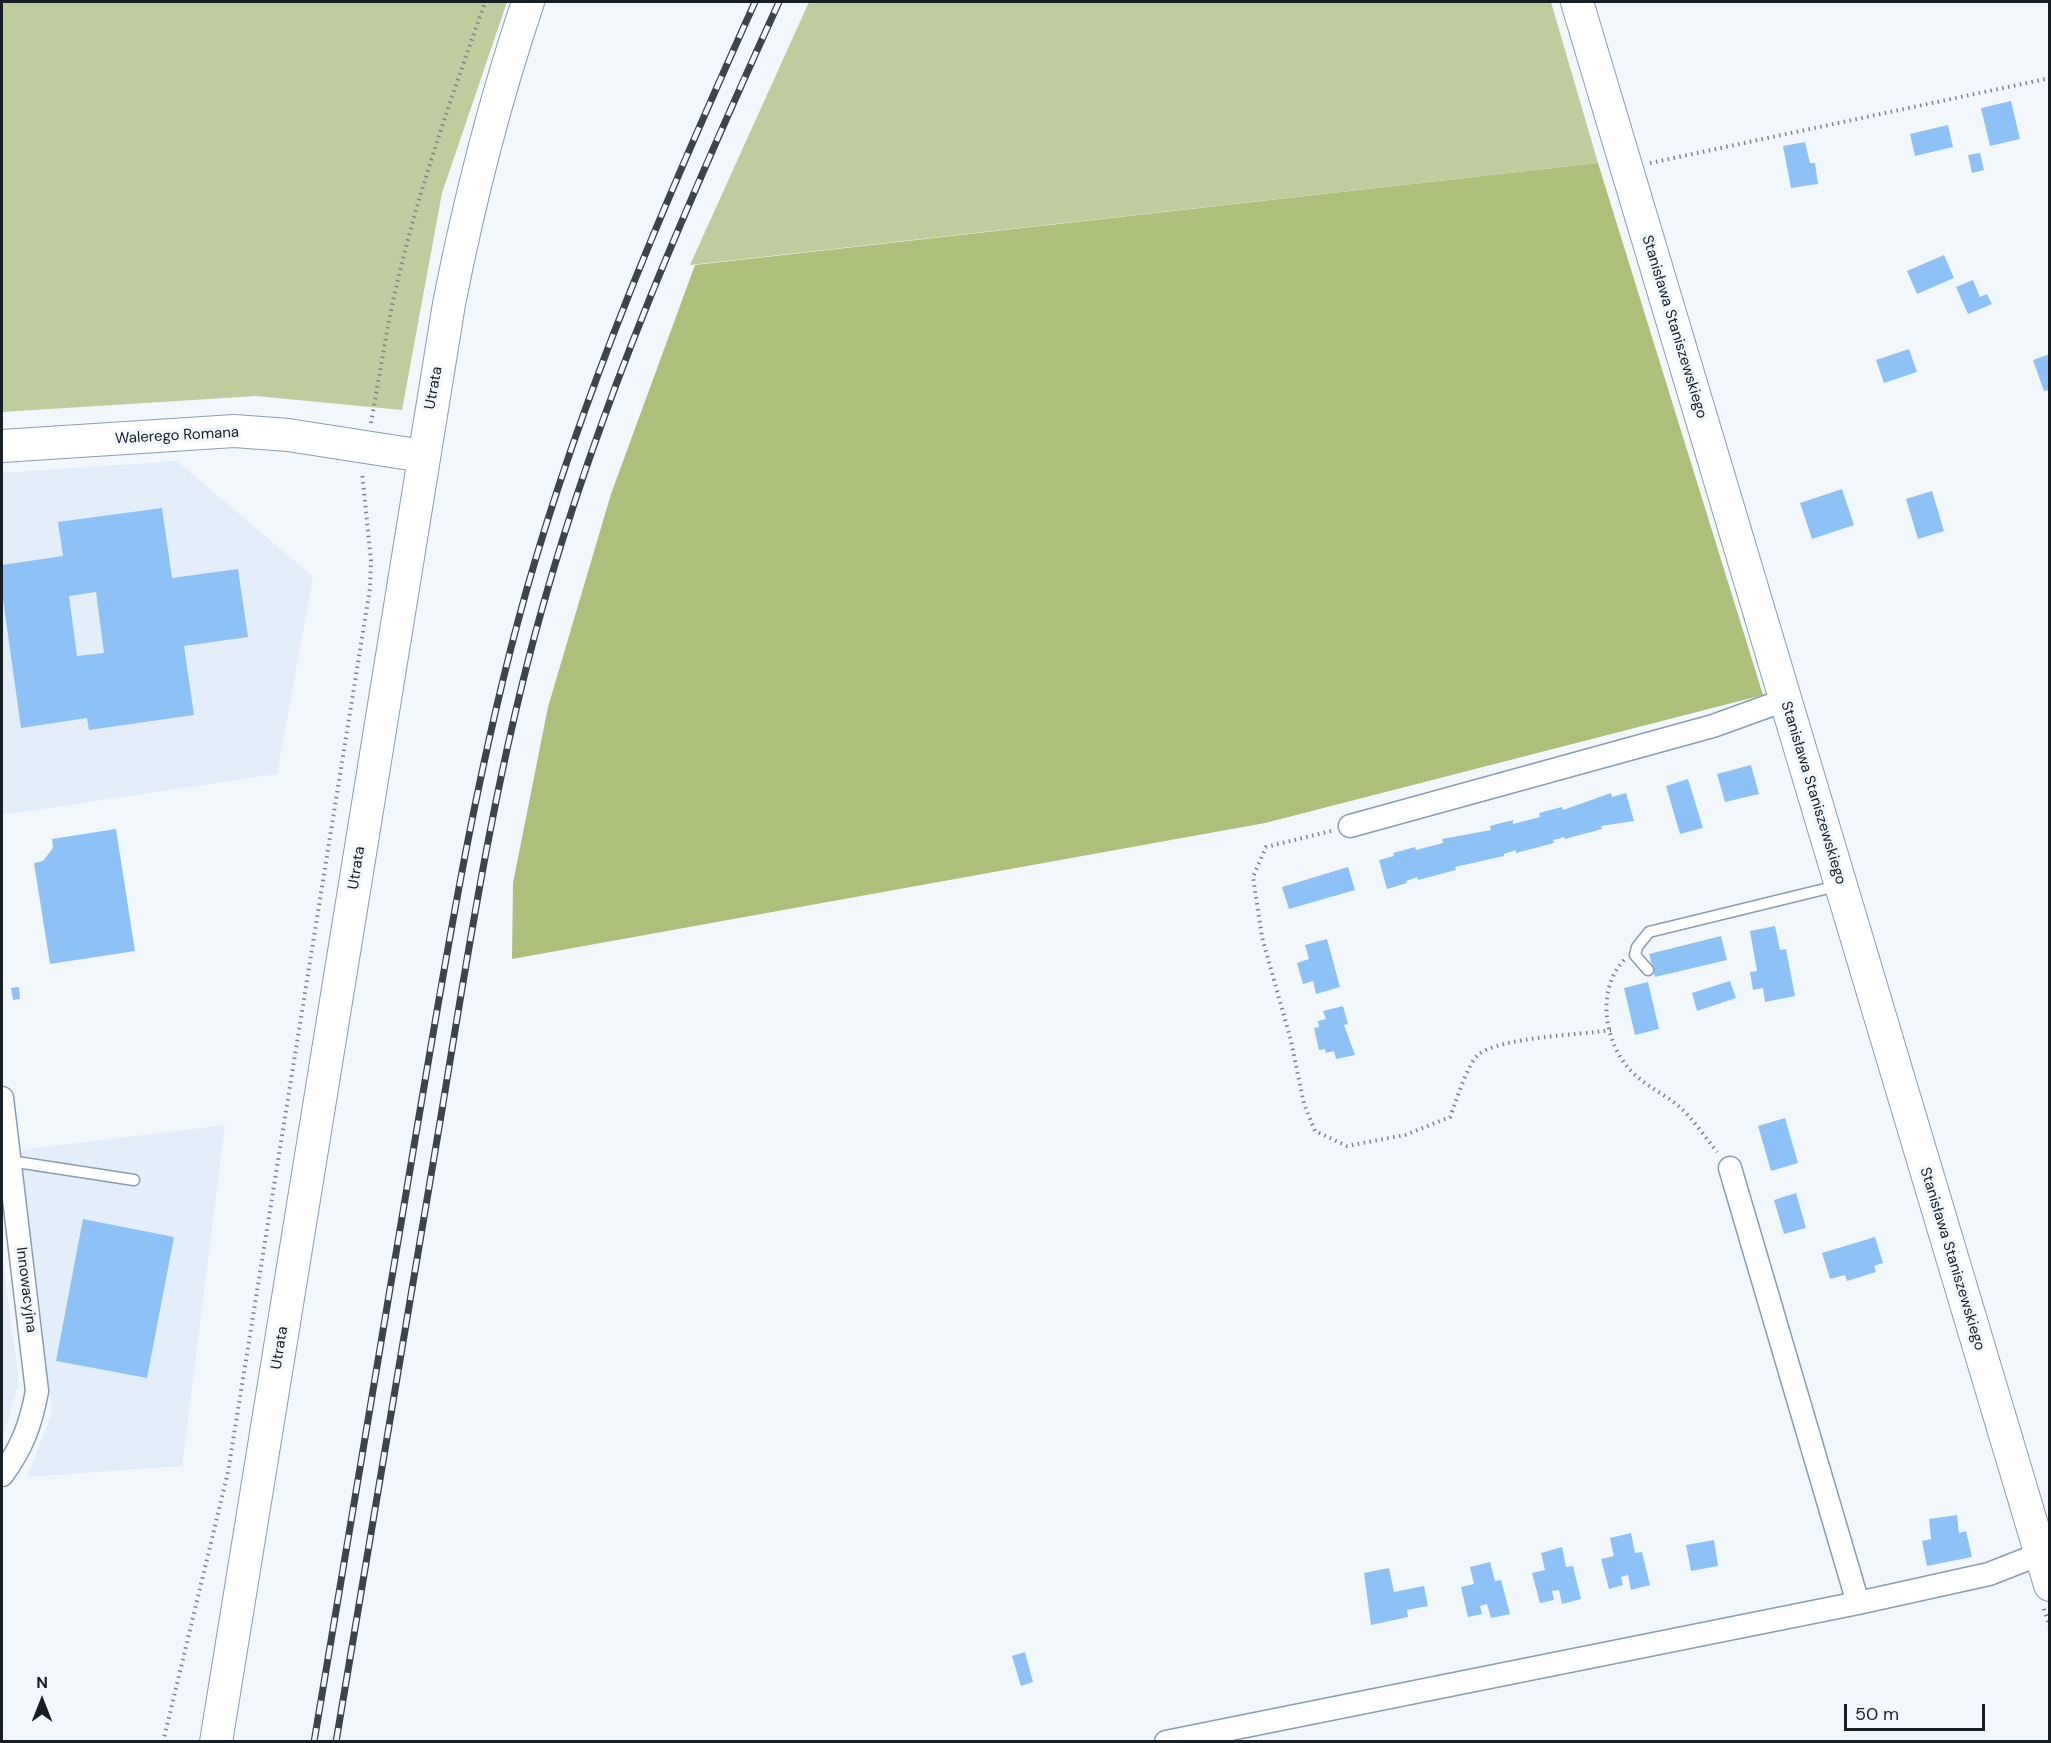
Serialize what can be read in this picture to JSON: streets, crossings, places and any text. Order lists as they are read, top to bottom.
{
  "streets": {
    "street": [
      "Stanisława Staniszewskiego",
      "Utrata",
      "Walerego Romana",
      "Innowacyjna"
    ]
  },
  "crossings": [
    ["Utrata", "Walerego Romana"]
  ],
  "scale_bar": "50 m",
  "north": "top"
}
